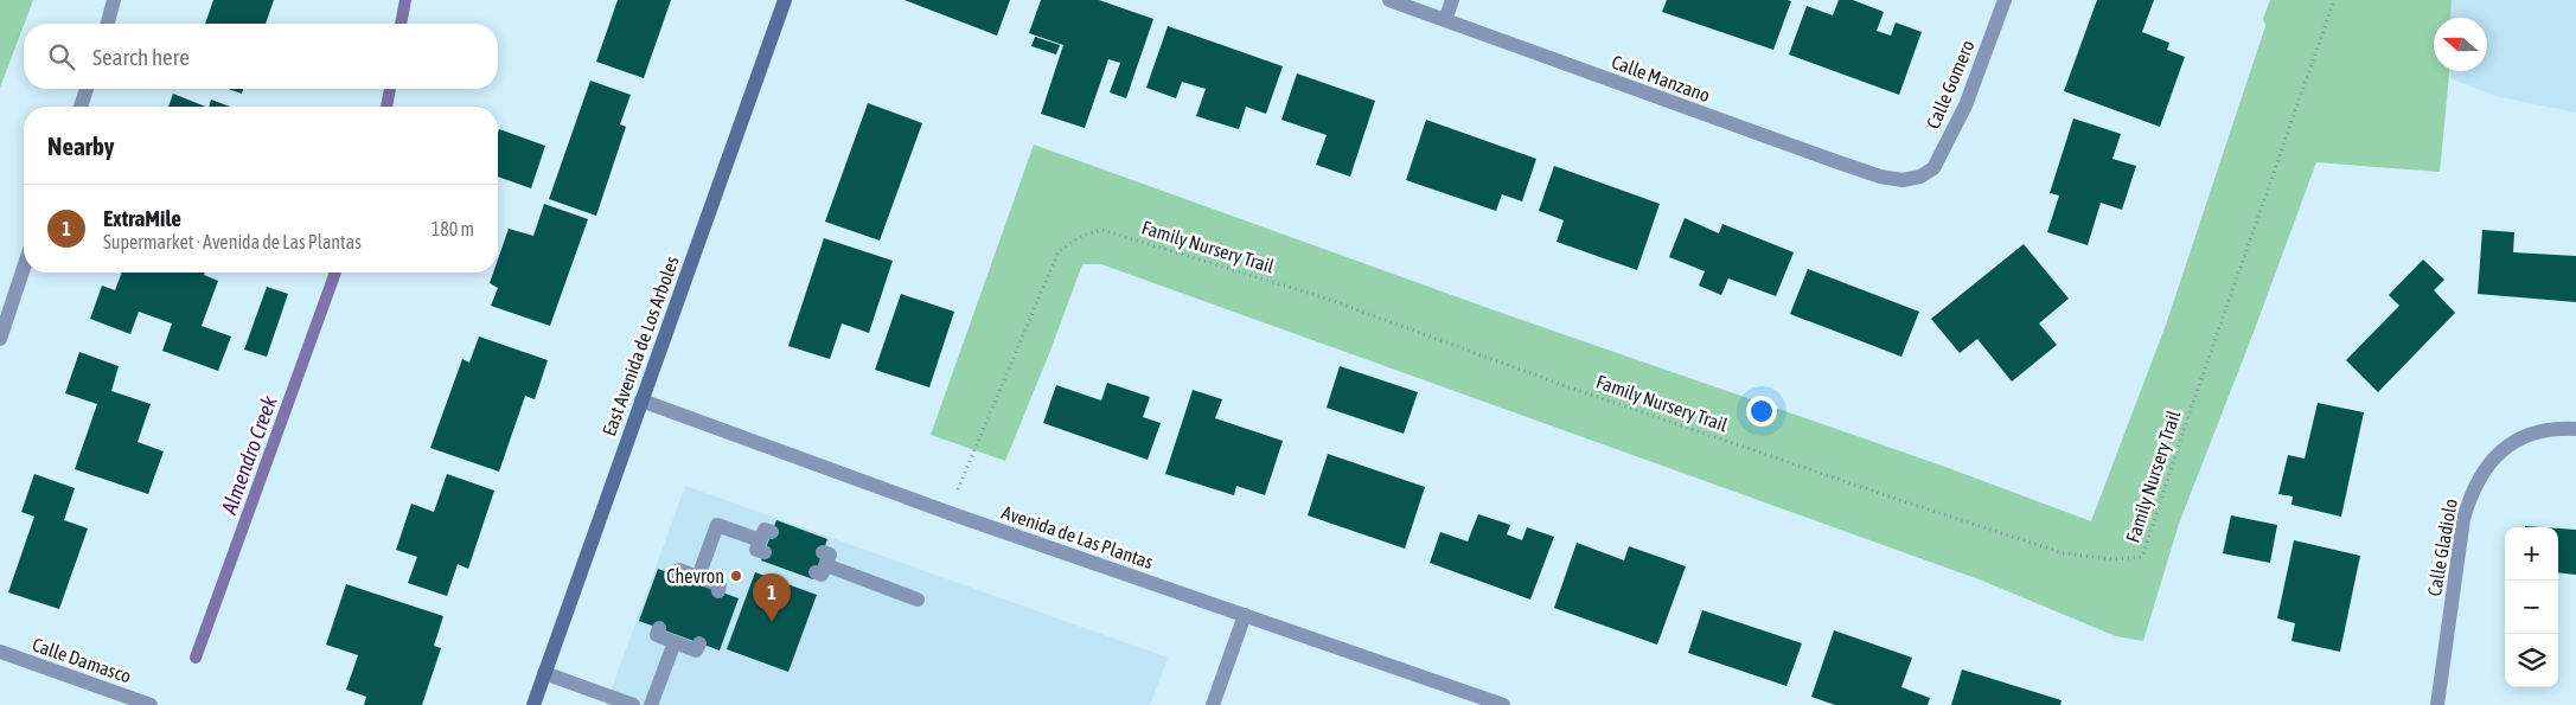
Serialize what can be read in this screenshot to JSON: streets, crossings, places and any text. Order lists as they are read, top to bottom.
{
  "streets": {
    "main road": ["East Avenida de Los Arboles"],
    "street": [
      "Calle Manzano",
      "Calle Gomero",
      "Avenida de Las Plantas",
      "Calle Gladiolo",
      "Calle Damasco"
    ],
    "path": ["Family Nursery Trail"]
  },
  "crossings": [
    ["Calle Manzano", "Calle Gomero"],
    ["Family Nursery Trail", "Avenida de Las Plantas"],
    ["East Avenida de Los Arboles", "Avenida de Las Plantas"]
  ],
  "water": ["Almendro Creek"],
  "places": ["Chevron"],
  "north": "left",
  "page": {
    "search": "Search here",
    "heading": "Nearby",
    "list": [
      {
        "mark": "1",
        "name": "ExtraMile",
        "note": "Supermarket · Avenida de Las Plantas",
        "value": "180 m"
      }
    ],
    "map_buttons": ["+", "−"],
    "pins": "1"
  }
}
